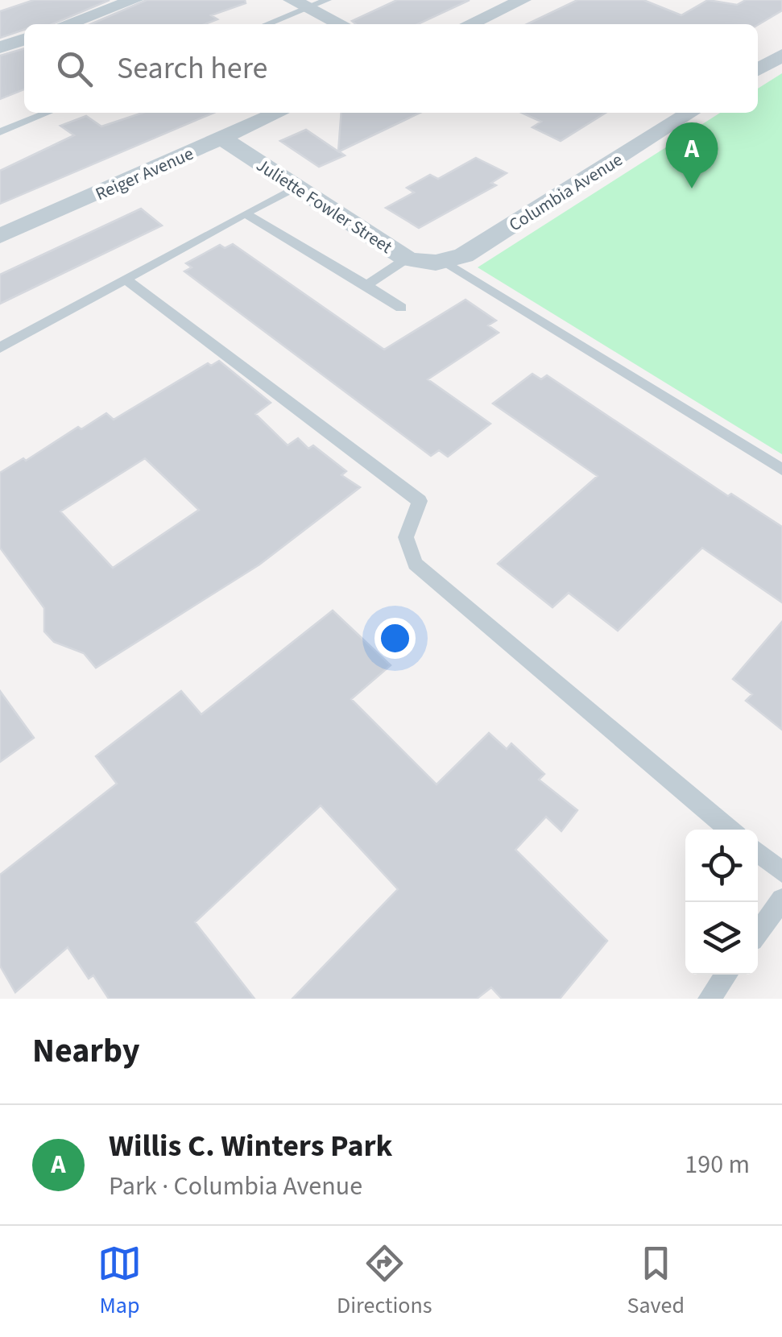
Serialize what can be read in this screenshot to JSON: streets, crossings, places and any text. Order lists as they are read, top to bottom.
{
  "streets": {
    "street": ["Reiger Avenue", "Columbia Avenue", "Juliette Fowler Street"]
  },
  "crossings": [
    ["Reiger Avenue", "Juliette Fowler Street"],
    ["Columbia Avenue", "Juliette Fowler Street"]
  ],
  "page": {
    "search": "Search here",
    "pins": "A",
    "heading": "Nearby",
    "list": [
      {
        "mark": "A",
        "name": "Willis C. Winters Park",
        "note": "Park · Columbia Avenue",
        "value": "190 m"
      }
    ],
    "nav": ["Map", "Directions", "Saved"]
  }
}
